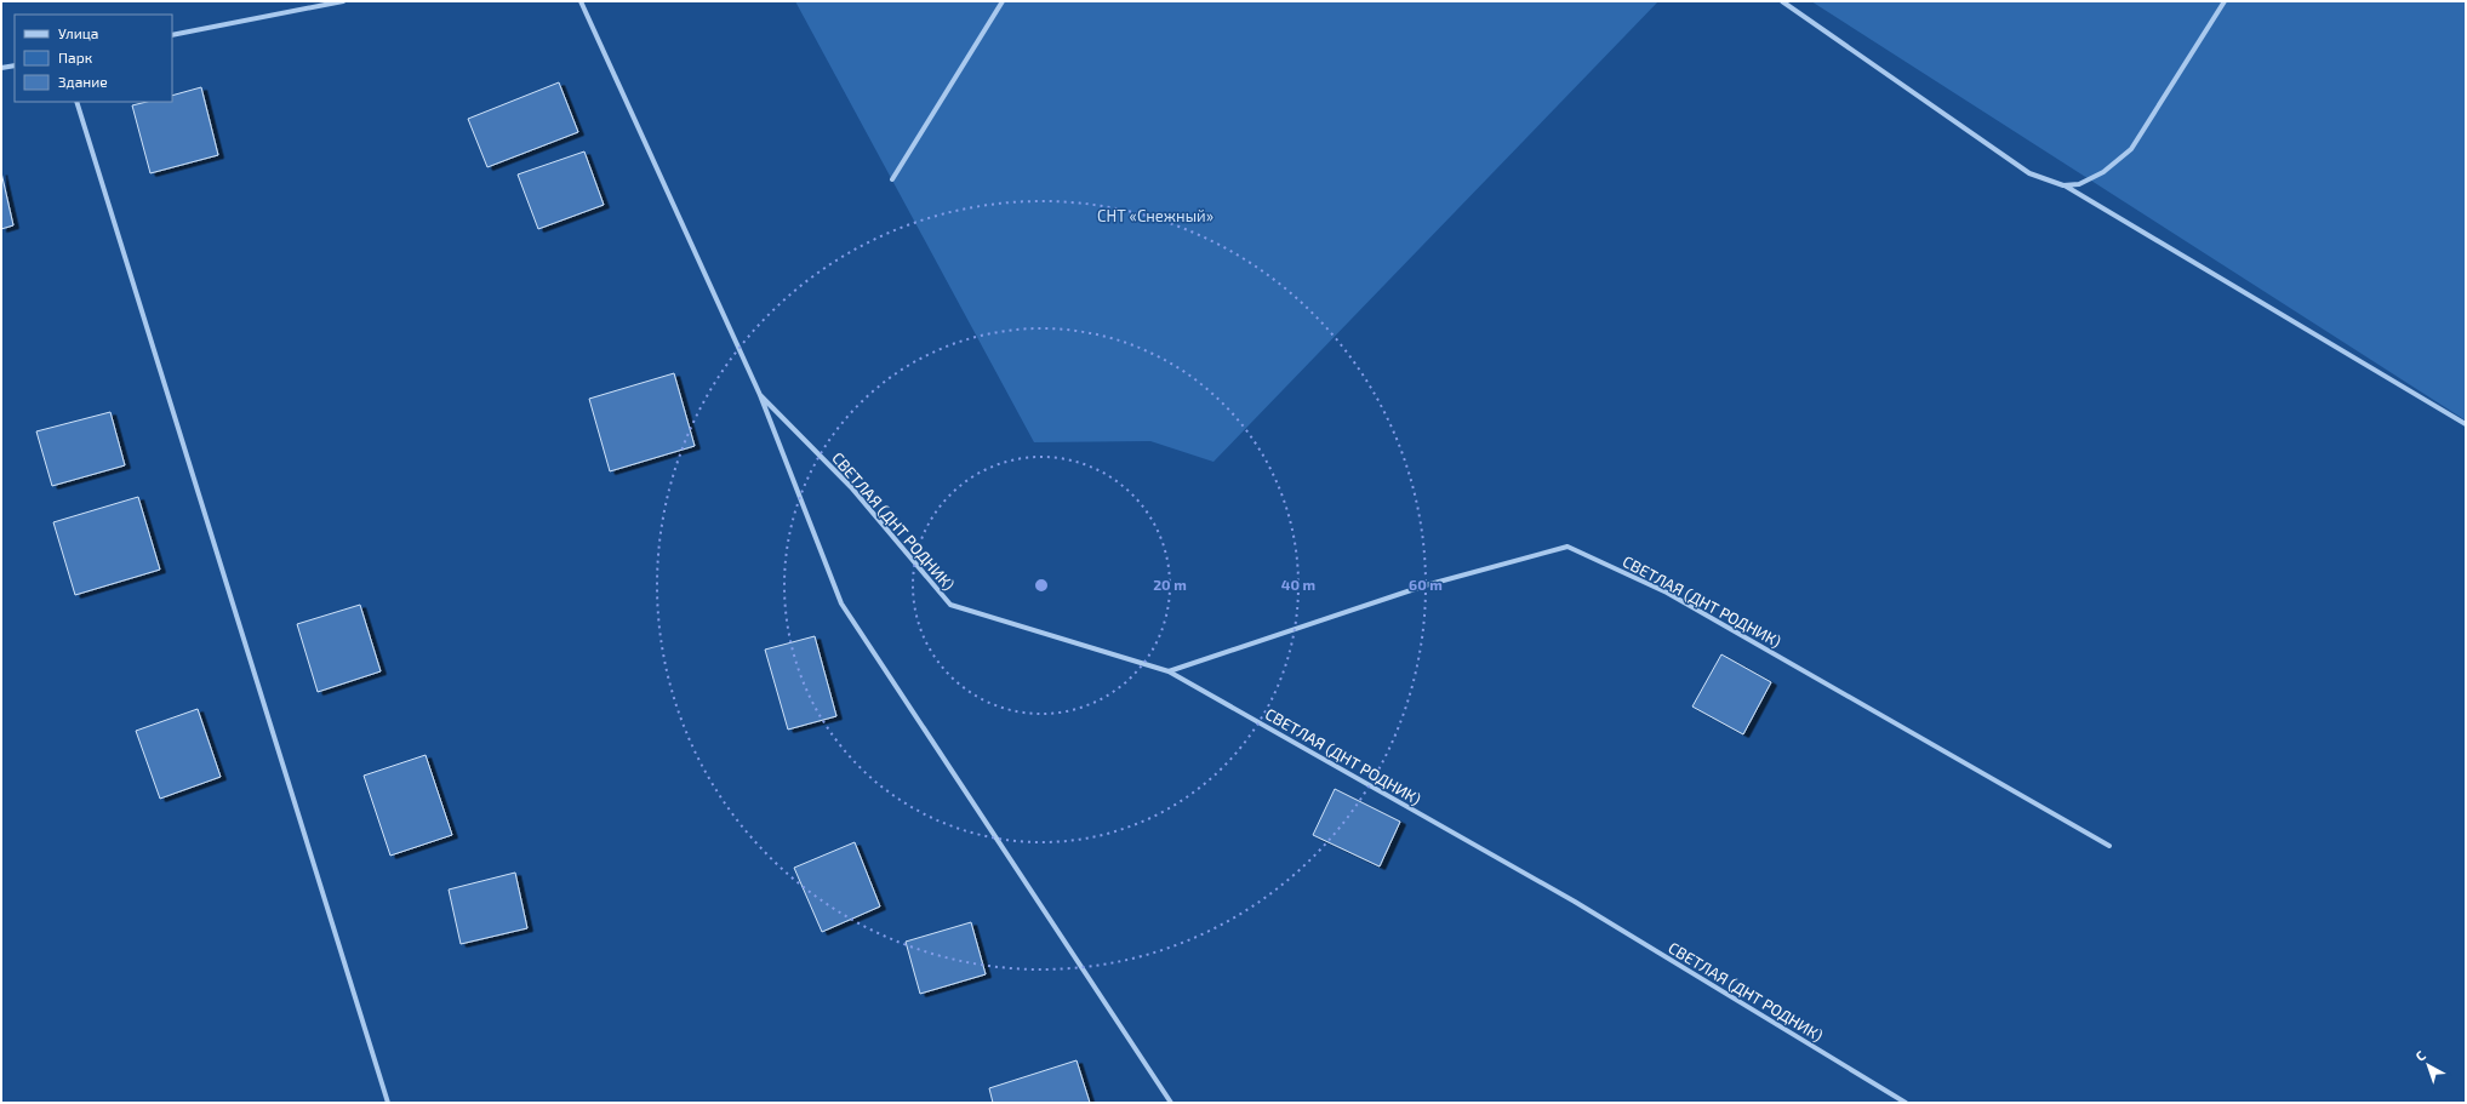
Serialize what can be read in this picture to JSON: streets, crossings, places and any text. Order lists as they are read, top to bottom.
{
  "streets": {
    "street": ["СВЕТЛАЯ (ДНТ РОДНИК)"]
  },
  "parks": ["СНТ «Снежный»"],
  "legend": ["Улица", "Парк", "Здание"],
  "north": "top left",
  "rings": ["20 m", "40 m", "60 m"]
}
